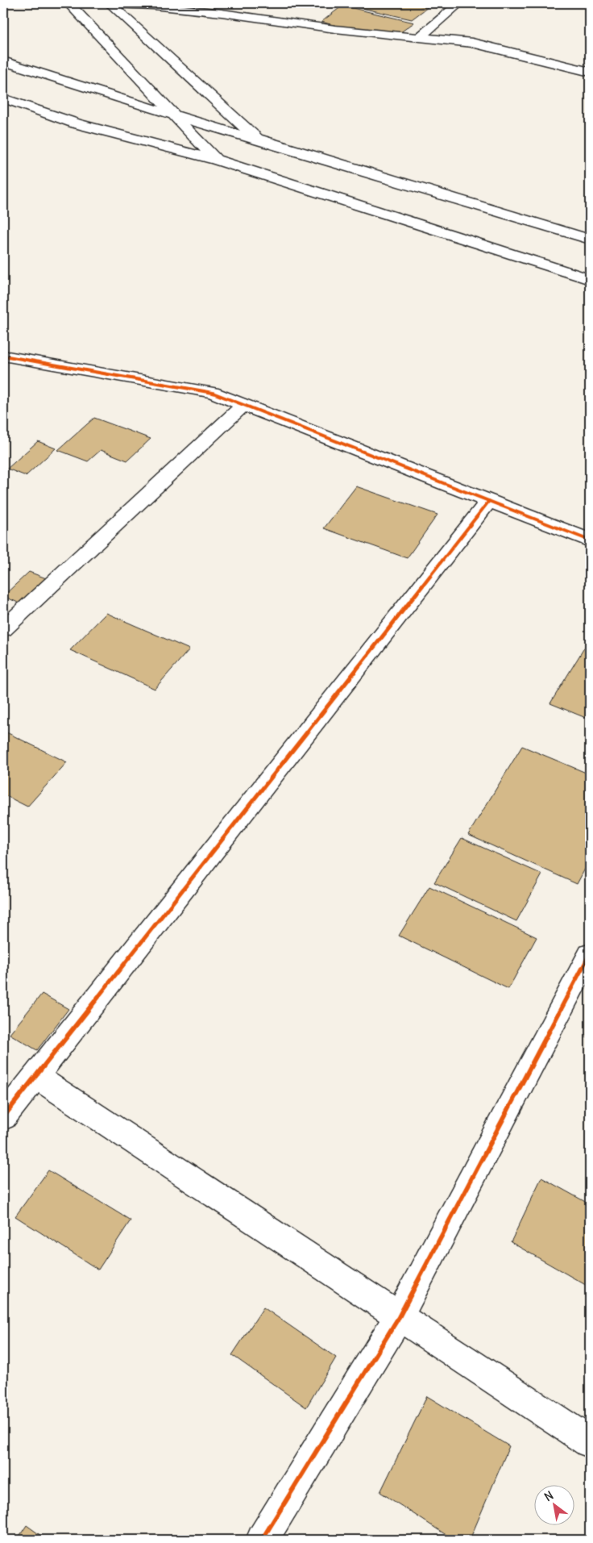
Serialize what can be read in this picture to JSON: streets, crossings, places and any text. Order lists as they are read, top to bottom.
{
  "north": "top left"
}
